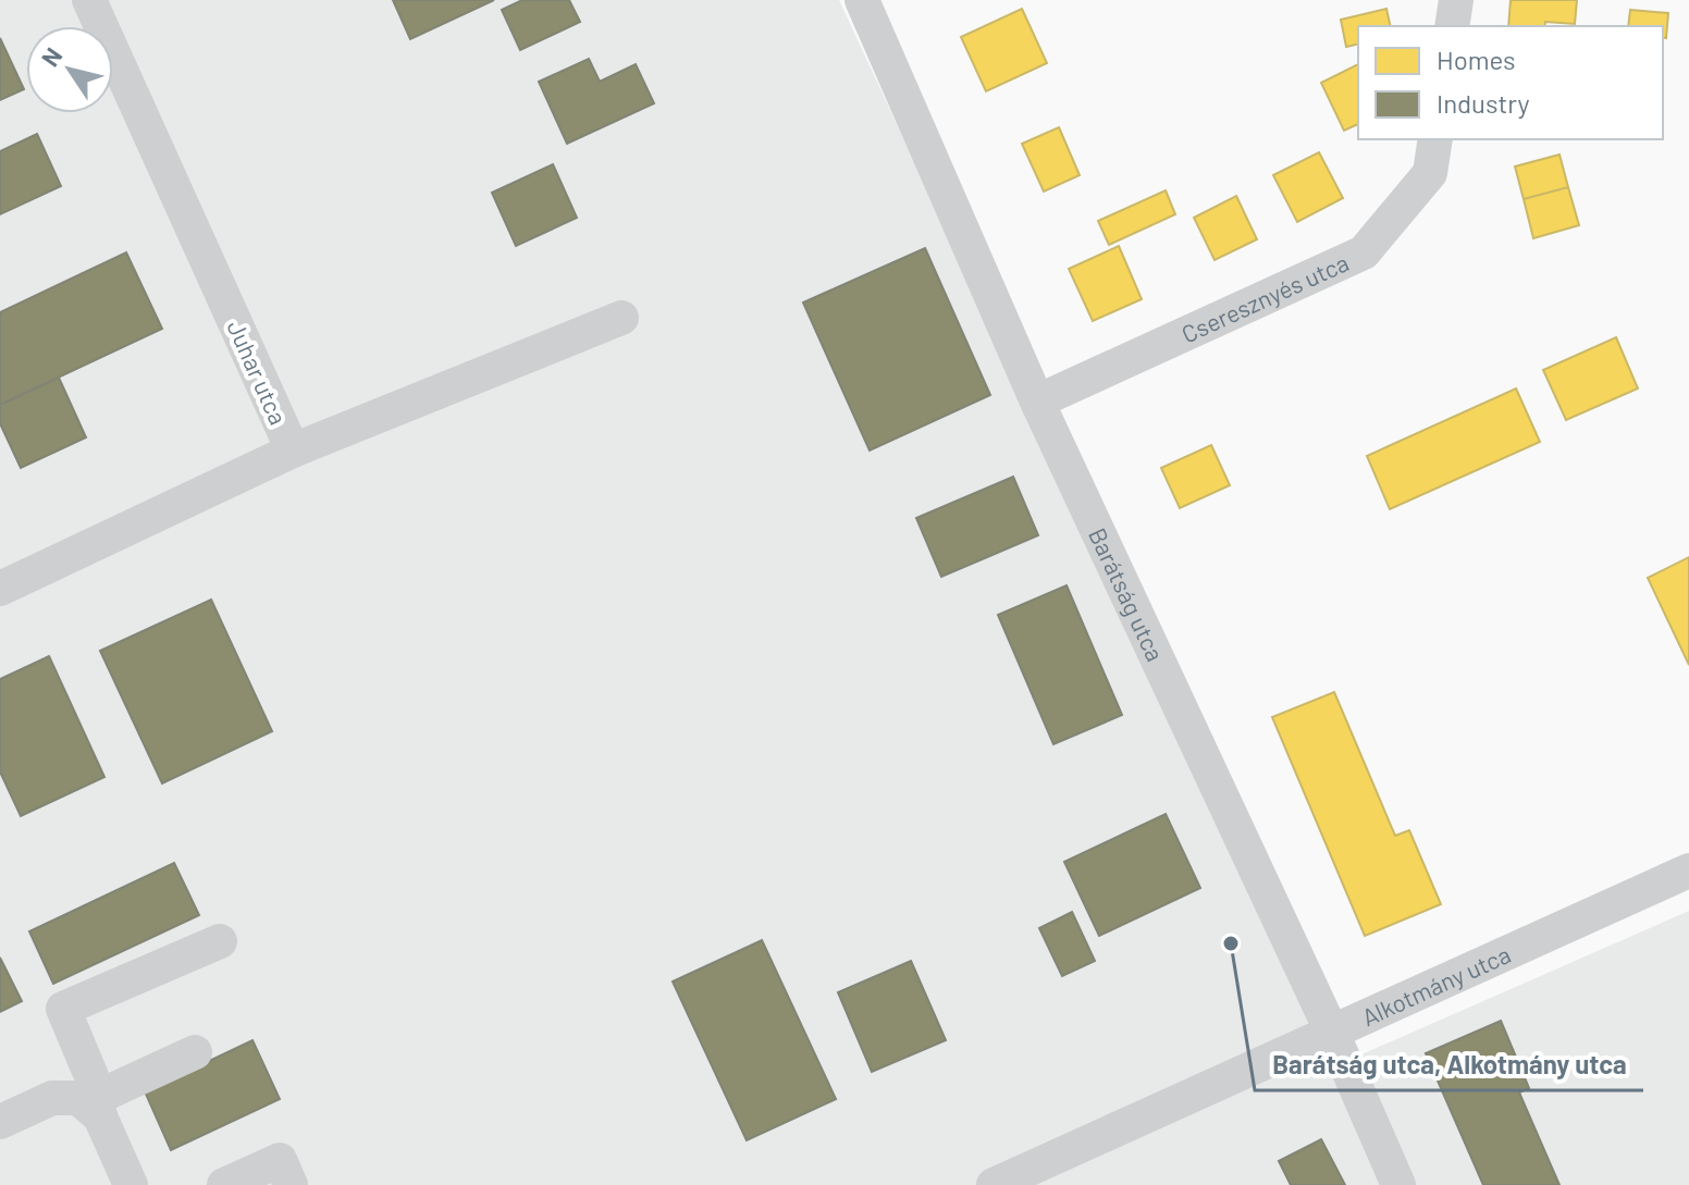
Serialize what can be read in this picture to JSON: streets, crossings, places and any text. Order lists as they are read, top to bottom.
{
  "streets": {
    "street": [
      "Cseresznyés utca",
      "Juhar utca",
      "Barátság utca",
      "Alkotmány utca"
    ]
  },
  "crossings": [
    ["Cseresznyés utca", "Barátság utca"],
    ["Barátság utca", "Alkotmány utca"]
  ],
  "places": ["Barátság utca, Alkotmány utca"],
  "legend": ["Homes", "Industry"],
  "north": "top left"
}
